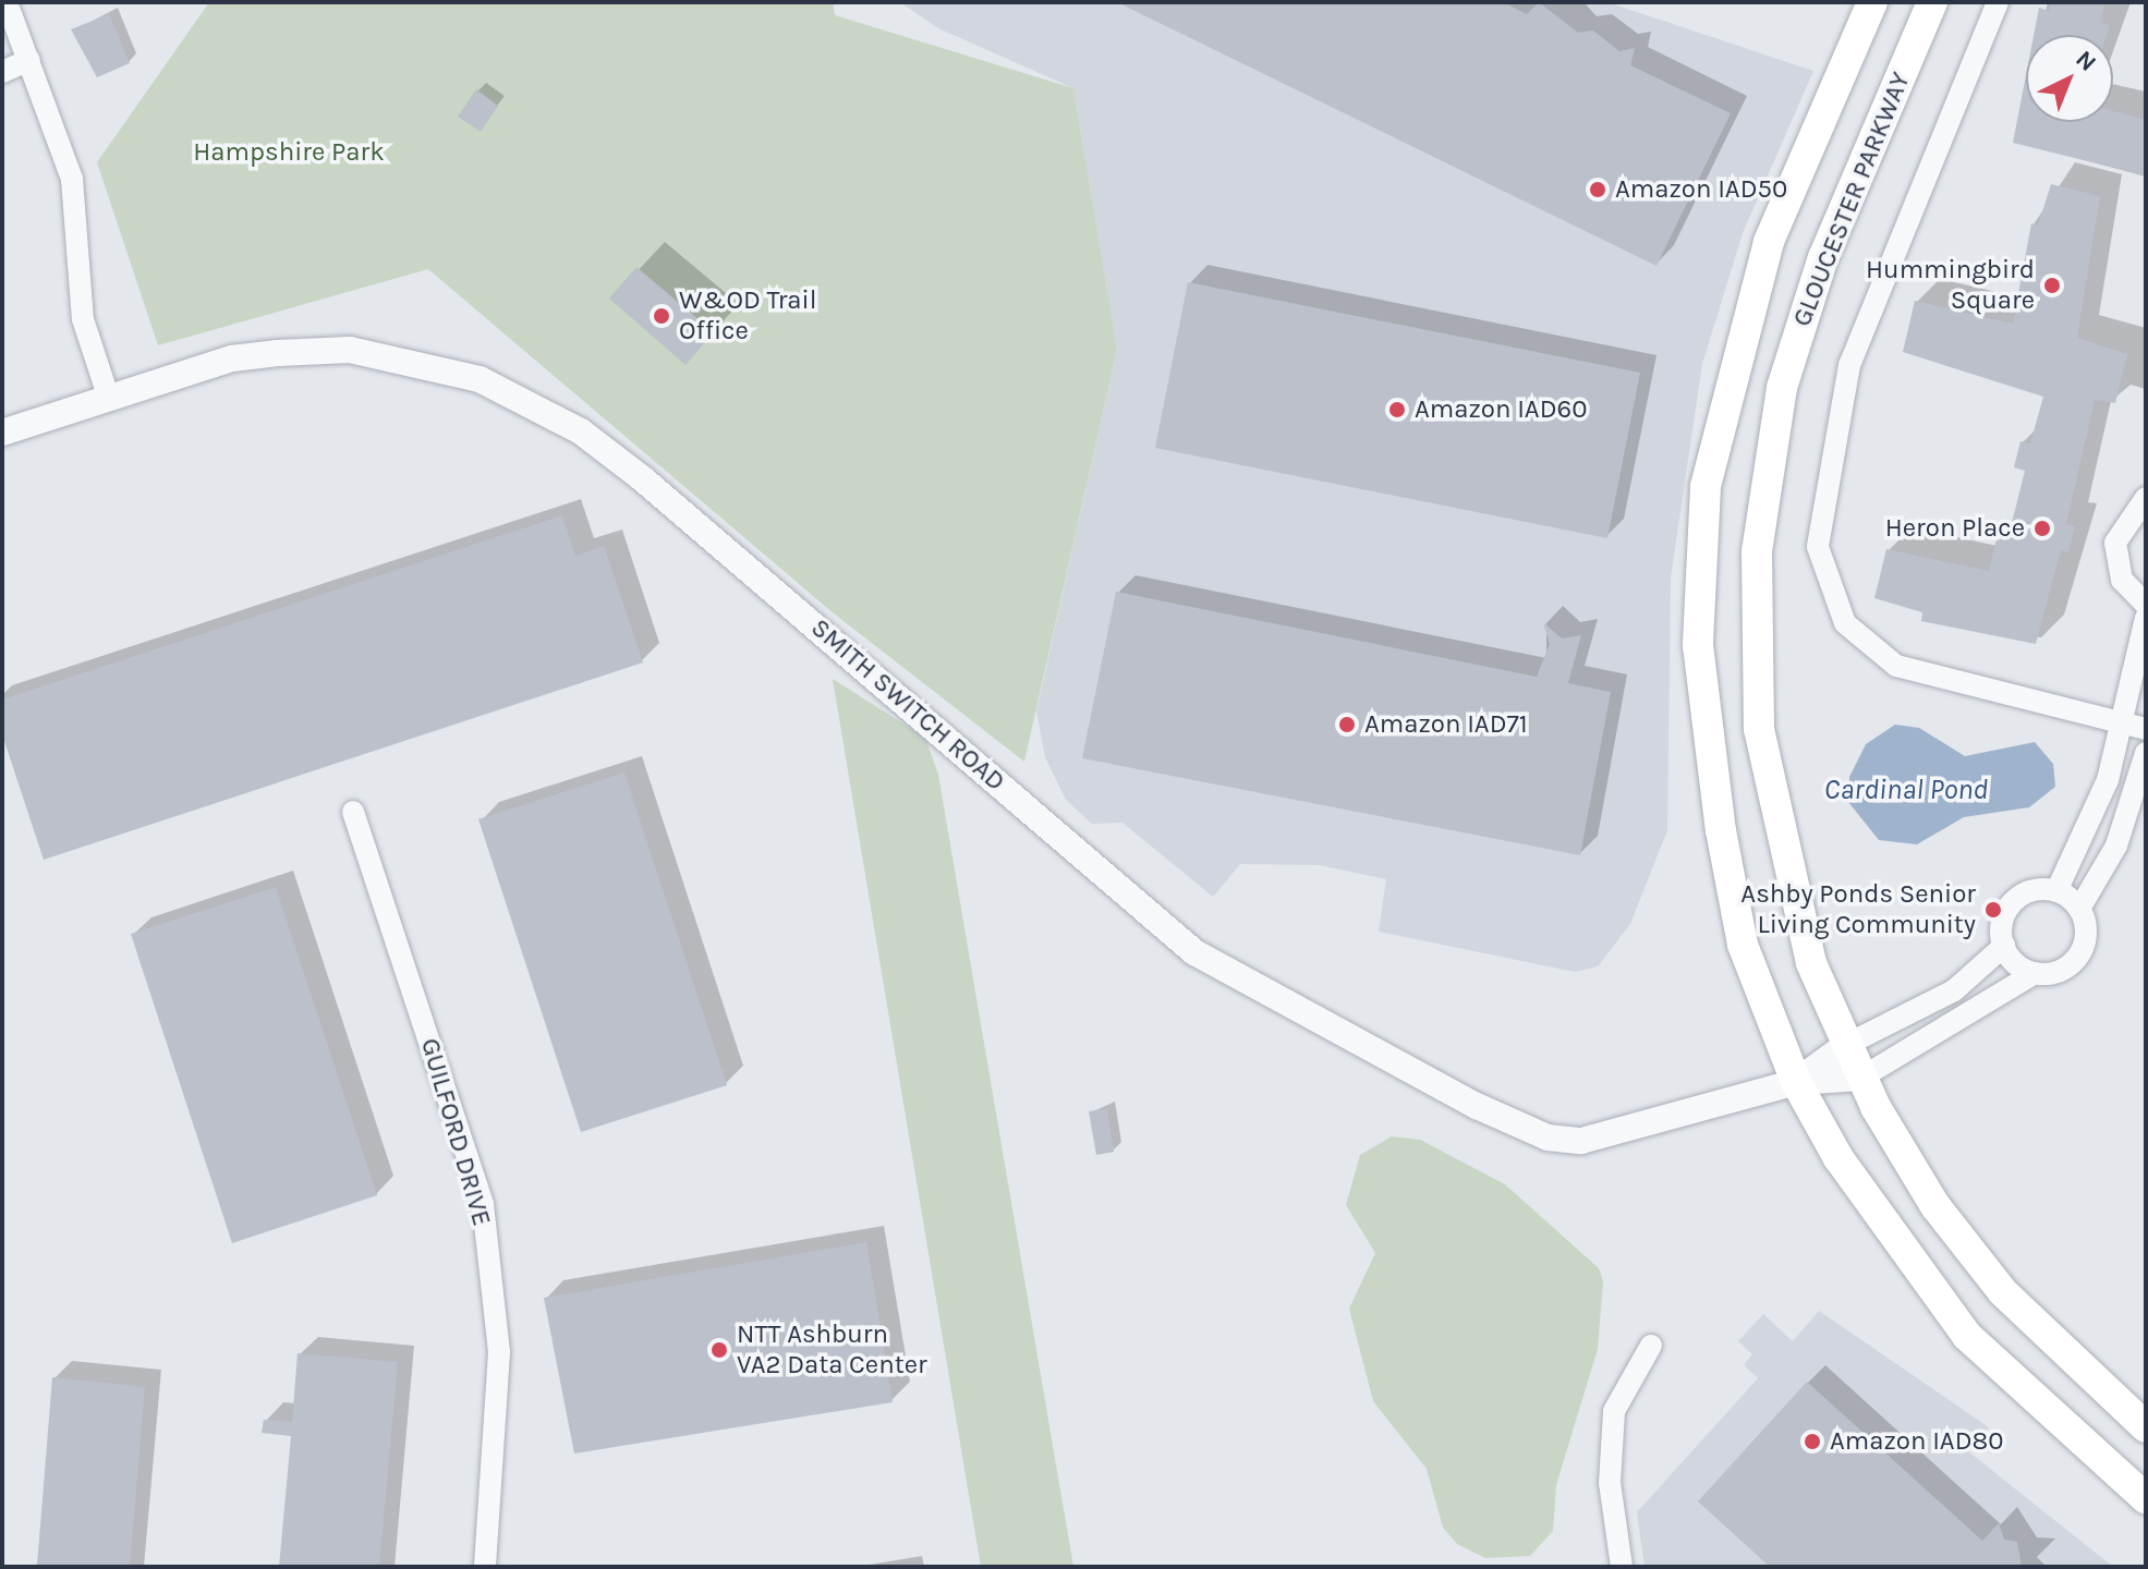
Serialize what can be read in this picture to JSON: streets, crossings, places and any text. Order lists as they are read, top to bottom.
{
  "streets": {
    "main road": ["GLOUCESTER PARKWAY"],
    "street": ["SMITH SWITCH ROAD", "GUILFORD DRIVE"]
  },
  "crossings": [
    ["GLOUCESTER PARKWAY", "SMITH SWITCH ROAD"]
  ],
  "water": ["Cardinal Pond"],
  "parks": ["Hampshire Park"],
  "places": [
    "Amazon IAD50",
    "Hummingbird Square",
    "W&OD Trail Office",
    "Amazon IAD60",
    "Heron Place",
    "Amazon IAD71",
    "Ashby Ponds Senior Living Community",
    "NTT Ashburn VA2 Data Center",
    "Amazon IAD80"
  ],
  "north": "top right"
}
